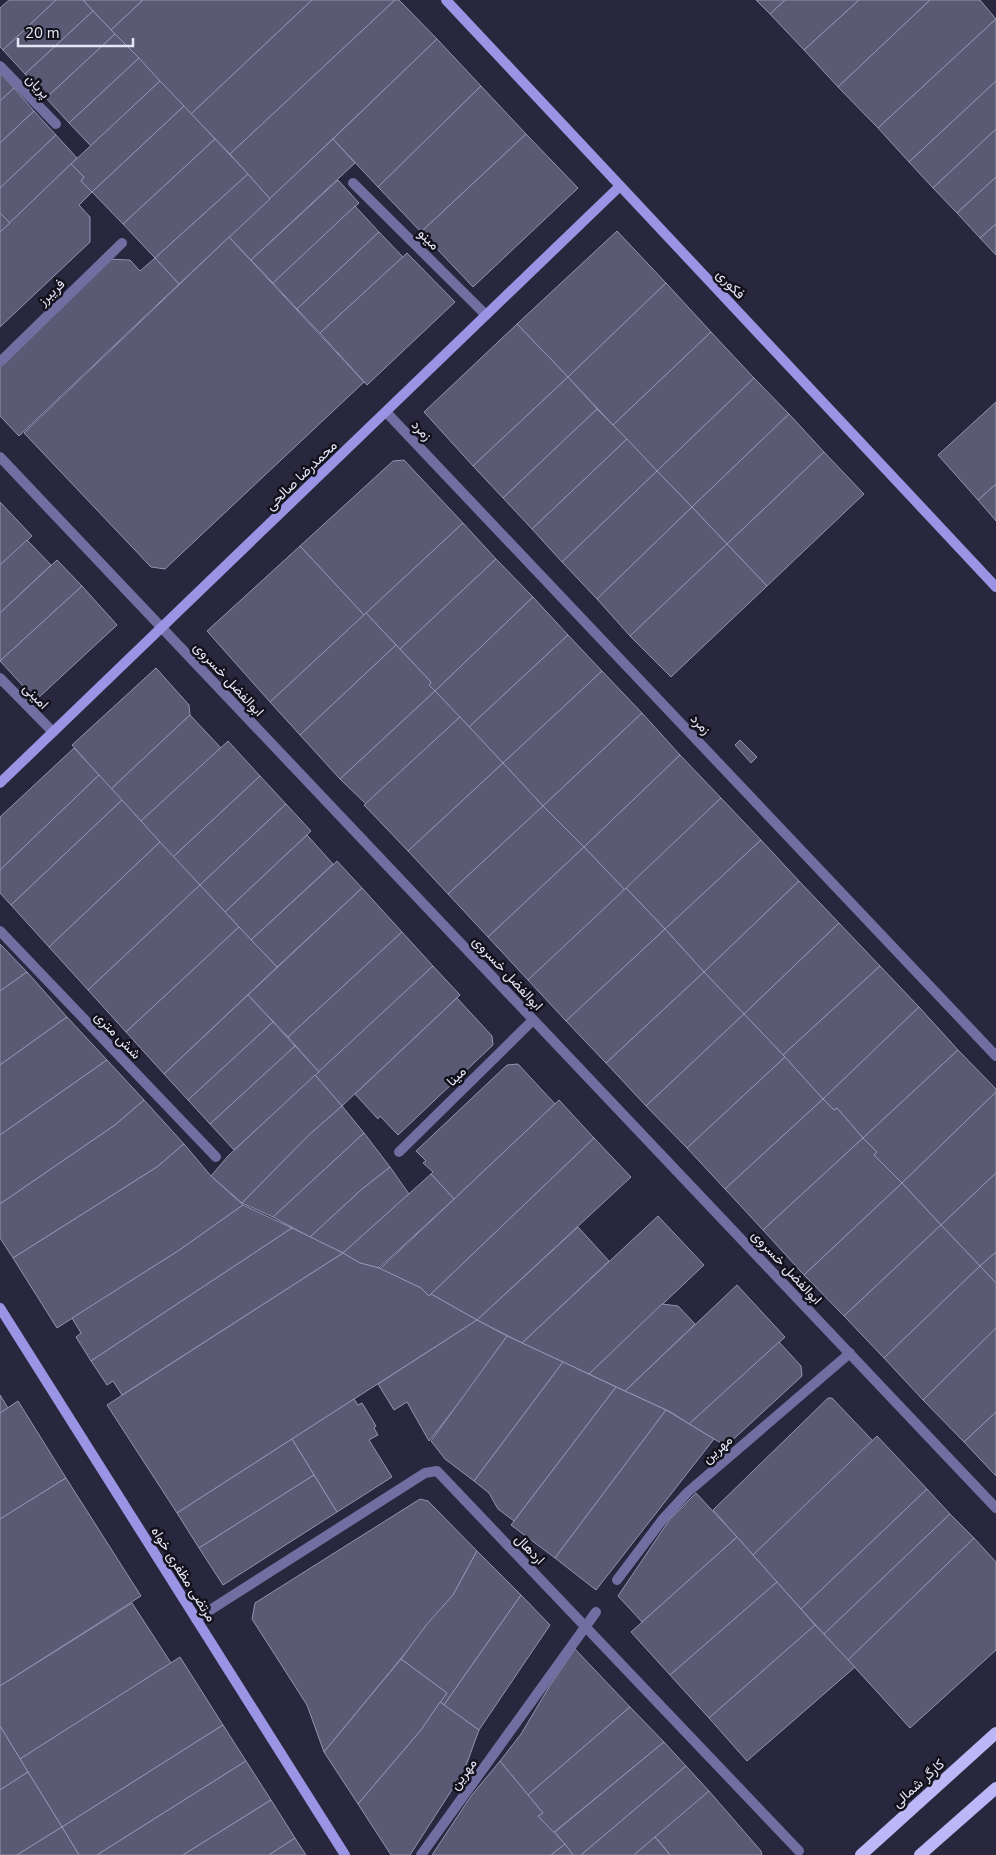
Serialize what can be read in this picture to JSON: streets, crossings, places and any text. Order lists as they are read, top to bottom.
{
  "streets": {
    "main road": ["کارگر شمالی"],
    "street": [
      "پریان",
      "مینو",
      "فکوری",
      "فریبرز",
      "زمرد",
      "محمدرضا صالحی",
      "ابوالفضل خسروی",
      "امینی",
      "شش متری",
      "مینا",
      "مهرین",
      "اردهال",
      "مرتضی مظفری خواه"
    ]
  },
  "crossings": [
    ["مینو", "محمدرضا صالحی"],
    ["فکوری", "محمدرضا صالحی"],
    ["زمرد", "محمدرضا صالحی"],
    ["محمدرضا صالحی", "ابوالفضل خسروی"],
    ["محمدرضا صالحی", "امینی"],
    ["ابوالفضل خسروی", "مینا"],
    ["ابوالفضل خسروی", "مهرین"],
    ["مهرین", "اردهال"],
    ["اردهال", "مرتضی مظفری خواه"]
  ],
  "scale_bar": "20 m"
}
